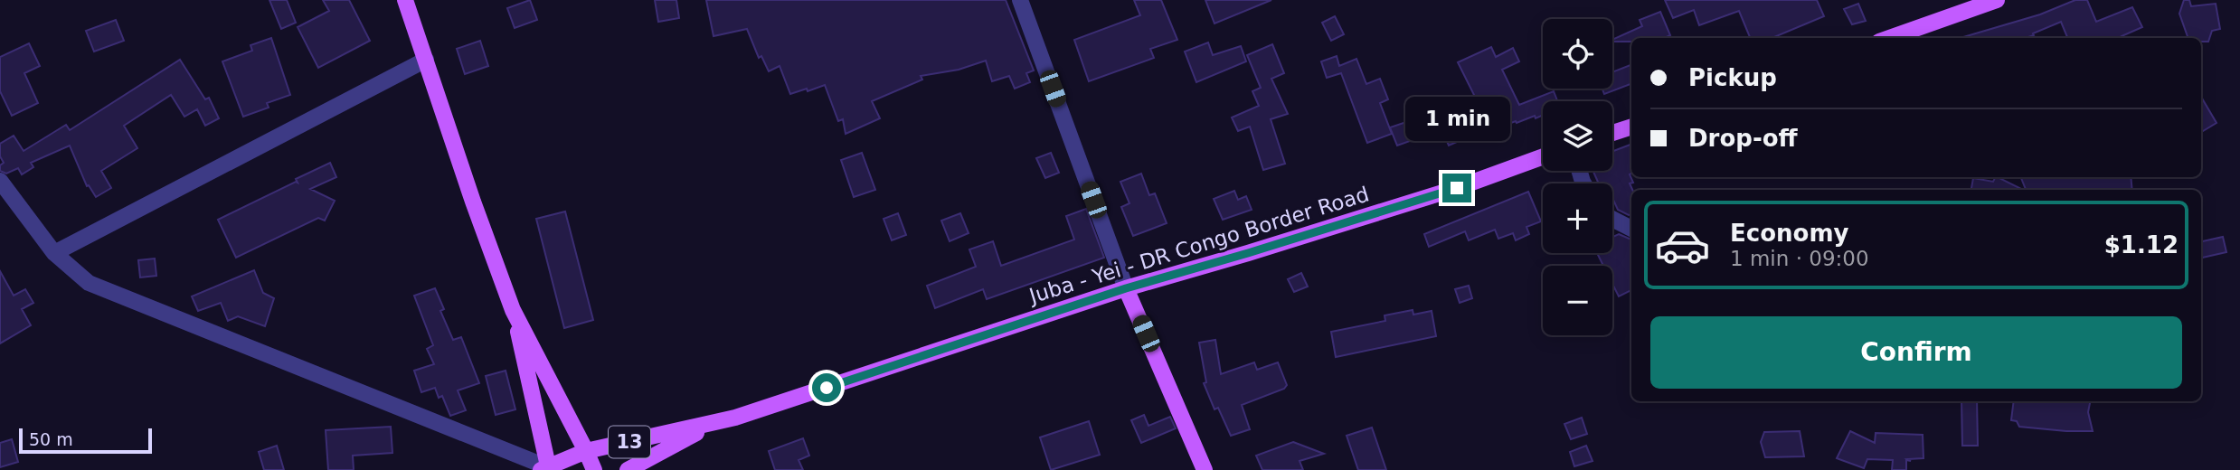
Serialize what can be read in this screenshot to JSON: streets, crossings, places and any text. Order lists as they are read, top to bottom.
{
  "streets": {
    "main road": ["Juba - Yei - DR Congo Border Road", "13"]
  },
  "scale_bar": "50 m",
  "page": {
    "map_buttons": ["+", "−"],
    "banner": ["Pickup", "Drop-off"],
    "bubble": "1 min",
    "list": [
      {
        "name": "Economy",
        "note": "1 min · 09:00",
        "value": "$1.12"
      }
    ],
    "buttons": "Confirm",
    "scale": "50 m"
  }
}
